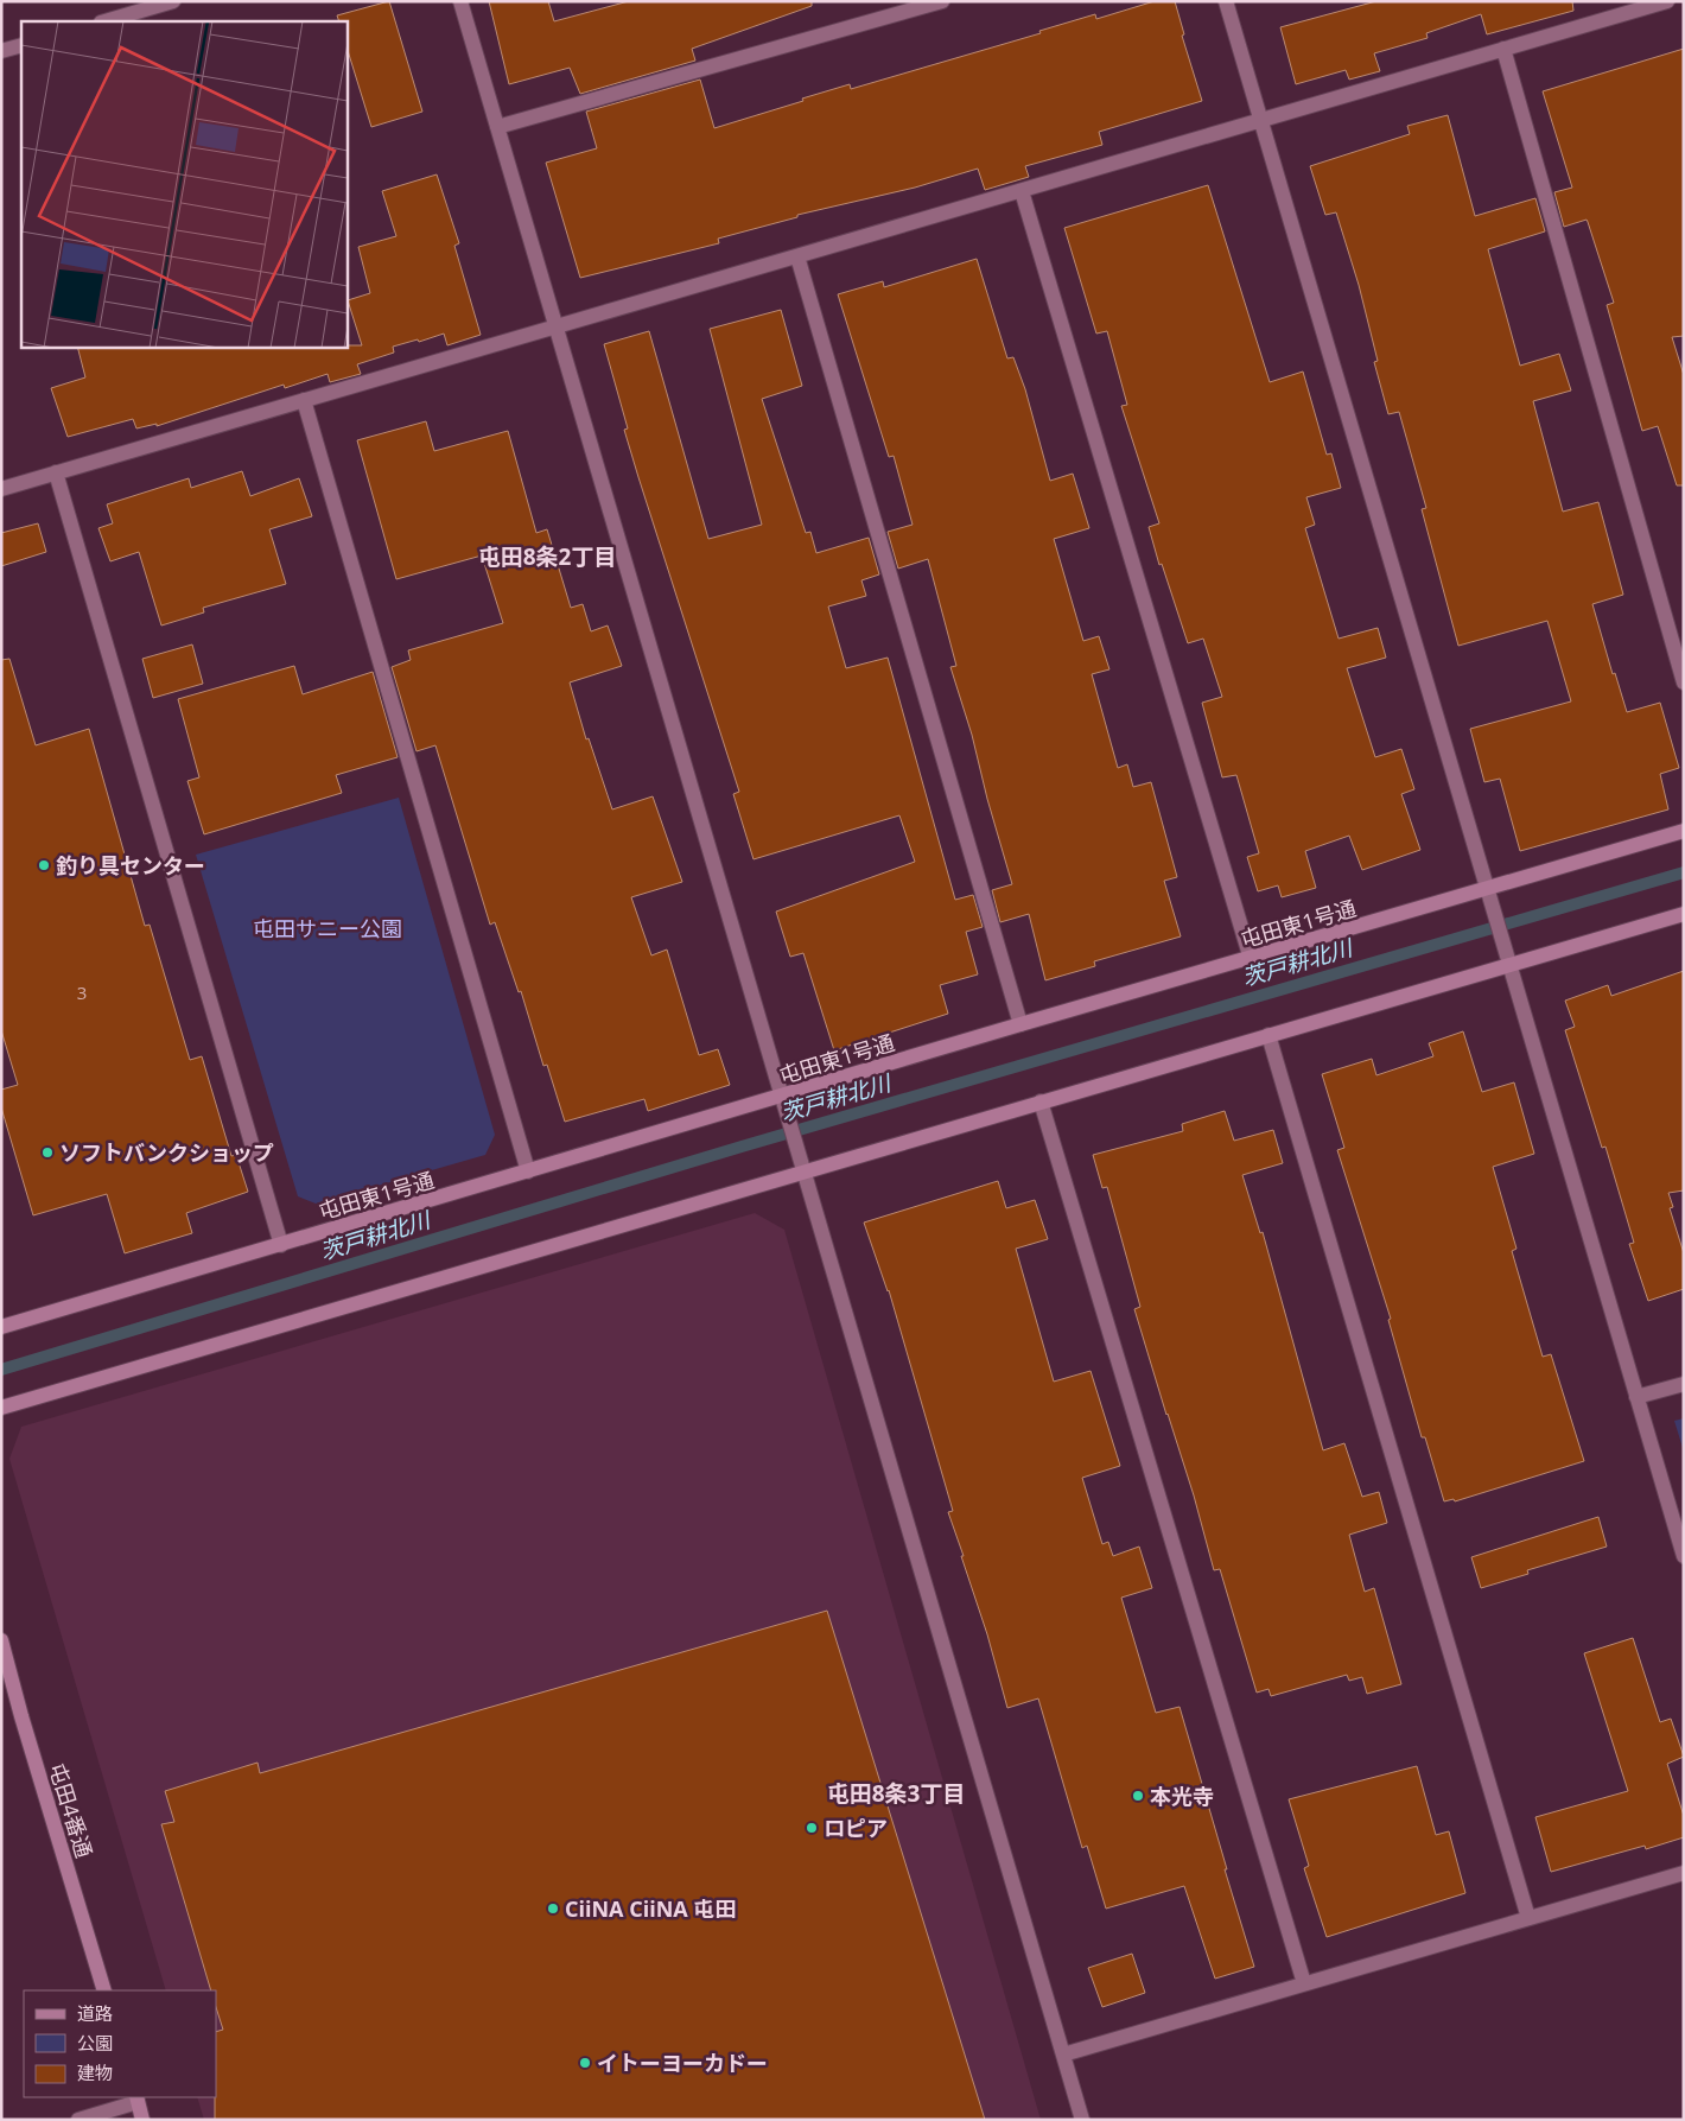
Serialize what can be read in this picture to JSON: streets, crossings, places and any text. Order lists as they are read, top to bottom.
{
  "streets": {
    "street": ["屯田東1号通", "屯田4番通"]
  },
  "districts": ["屯田8条2丁目", "屯田8条3丁目"],
  "water": ["茨戸耕北川"],
  "parks": ["屯田サニー公園"],
  "places": [
    "釣り具センター",
    "ソフトバンクショップ",
    "本光寺",
    "ロピア",
    "CiiNA CiiNA 屯田",
    "イトーヨーカドー"
  ],
  "house_numbers": ["3"],
  "legend": ["道路", "公園", "建物"]
}
